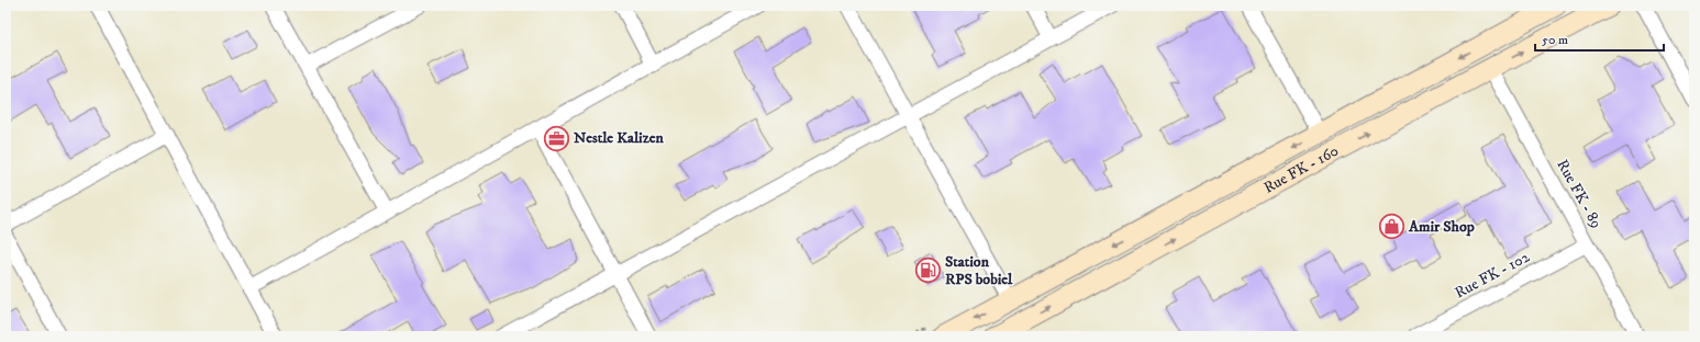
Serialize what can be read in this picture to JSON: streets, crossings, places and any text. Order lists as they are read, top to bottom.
{
  "streets": {
    "main road": ["Rue FK - 160"],
    "street": ["Rue FK - 89", "Rue FK - 102"]
  },
  "crossings": [
    ["Rue FK - 160", "Rue FK - 89"],
    ["Rue FK - 89", "Rue FK - 102"]
  ],
  "places": {
    "office": ["Nestle Kalizen"],
    "shop": ["Amir Shop"],
    "fuel station": ["Station RPS bobiel"]
  },
  "scale_bar": "50 m"
}
